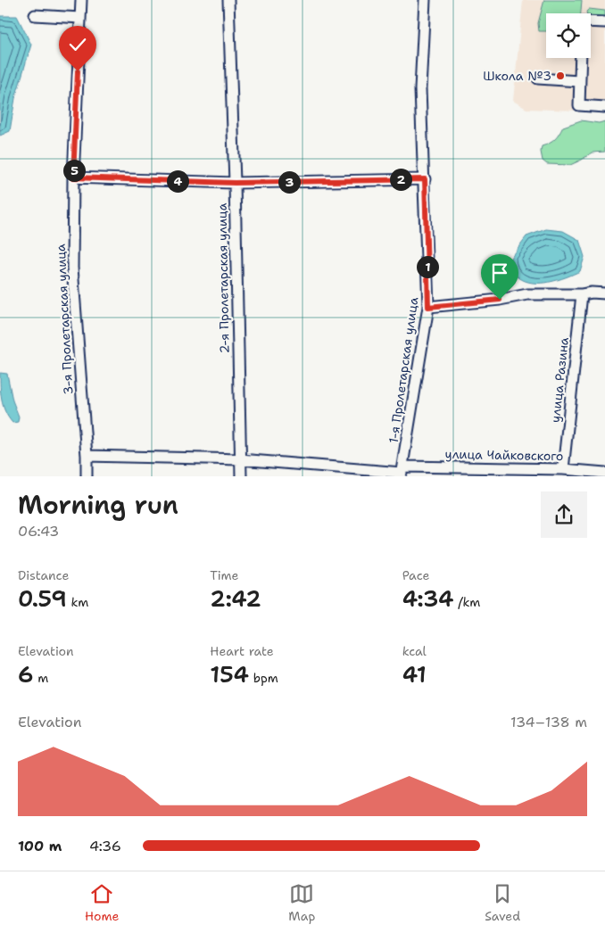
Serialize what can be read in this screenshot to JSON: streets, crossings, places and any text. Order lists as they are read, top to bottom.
{
  "streets": {
    "street": [
      "2-я Пролетарская улица",
      "3-я Пролетарская улица",
      "1-я Пролетарская улица",
      "улица Разина",
      "улица Чайковского"
    ]
  },
  "crossings": [
    ["2-я Пролетарская улица", "улица Чайковского"],
    ["3-я Пролетарская улица", "улица Чайковского"],
    ["1-я Пролетарская улица", "улица Чайковского"],
    ["улица Разина", "улица Чайковского"]
  ],
  "places": ["Школа №3"],
  "page": {
    "pins": [
      "5",
      "2",
      "4",
      "3",
      "1"
    ],
    "heading": ["Morning run", "06:43"],
    "stats": [
      ["Distance", "0.59 km"],
      ["Time", "2:42"],
      ["Pace", "4:34 /km"],
      ["Elevation", "6 m"],
      ["Heart rate", "154 bpm"],
      ["kcal", "41"]
    ],
    "chart": ["Elevation", "134–138 m"],
    "list": [
      {
        "name": "100 m",
        "note": "4:36"
      }
    ],
    "tabs": ["Home", "Map", "Saved"]
  }
}
